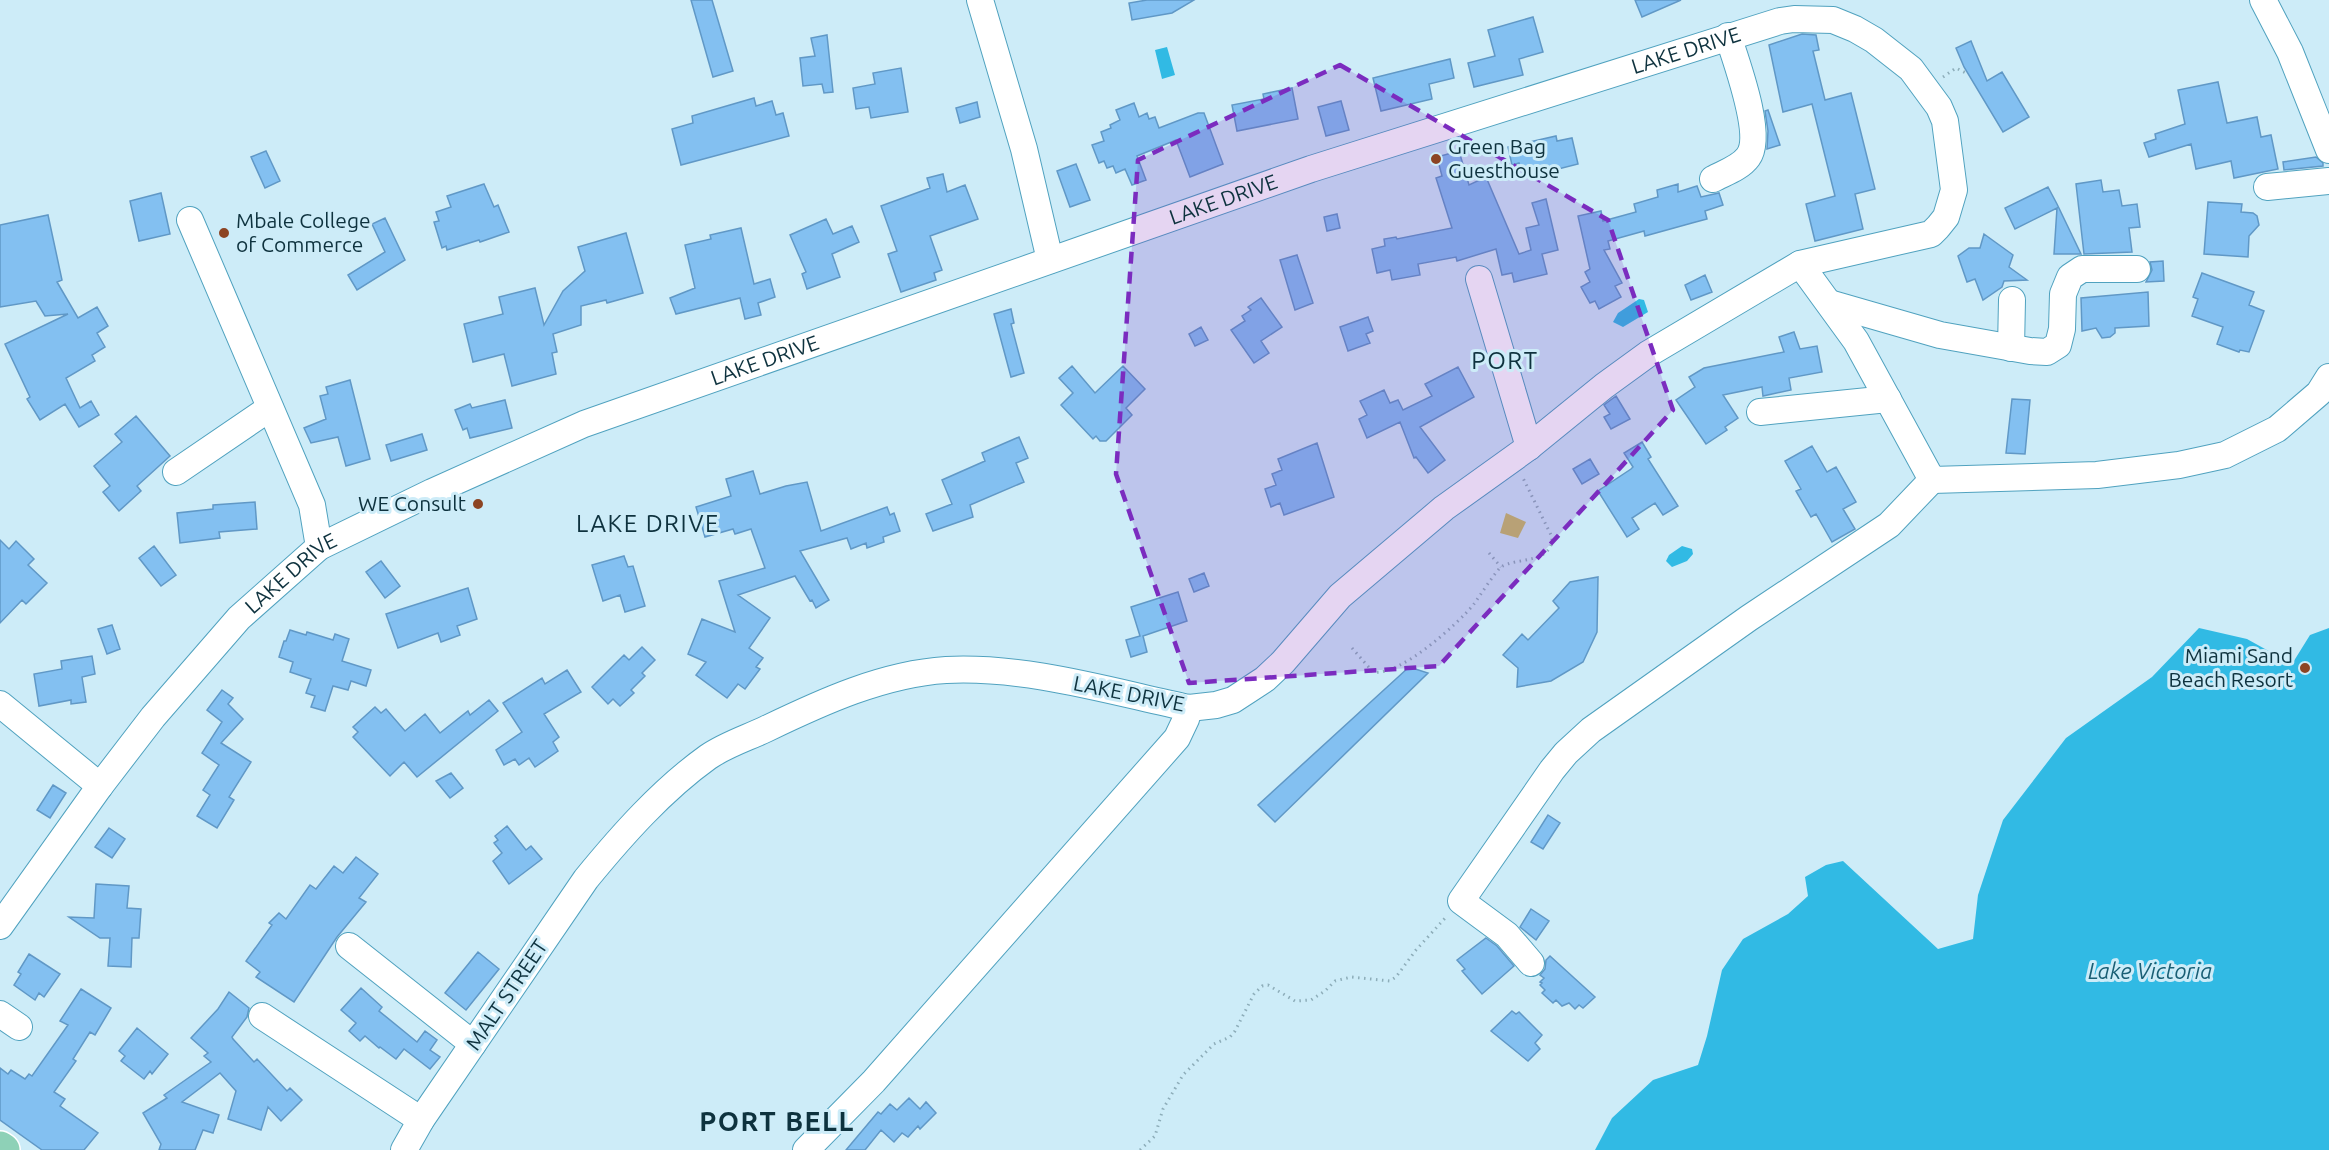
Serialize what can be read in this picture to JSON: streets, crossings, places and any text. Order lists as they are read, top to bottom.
{
  "streets": {
    "street": ["LAKE DRIVE", "MALT STREET"]
  },
  "crossings": [
    ["LAKE DRIVE", "MALT STREET"]
  ],
  "districts": ["PORT", "LAKE DRIVE", "PORT BELL"],
  "water": ["Lake Victoria"],
  "places": [
    "Green Bag Guesthouse",
    "Mbale College of Commerce",
    "WE Consult",
    "Miami Sand Beach Resort"
  ]
}
